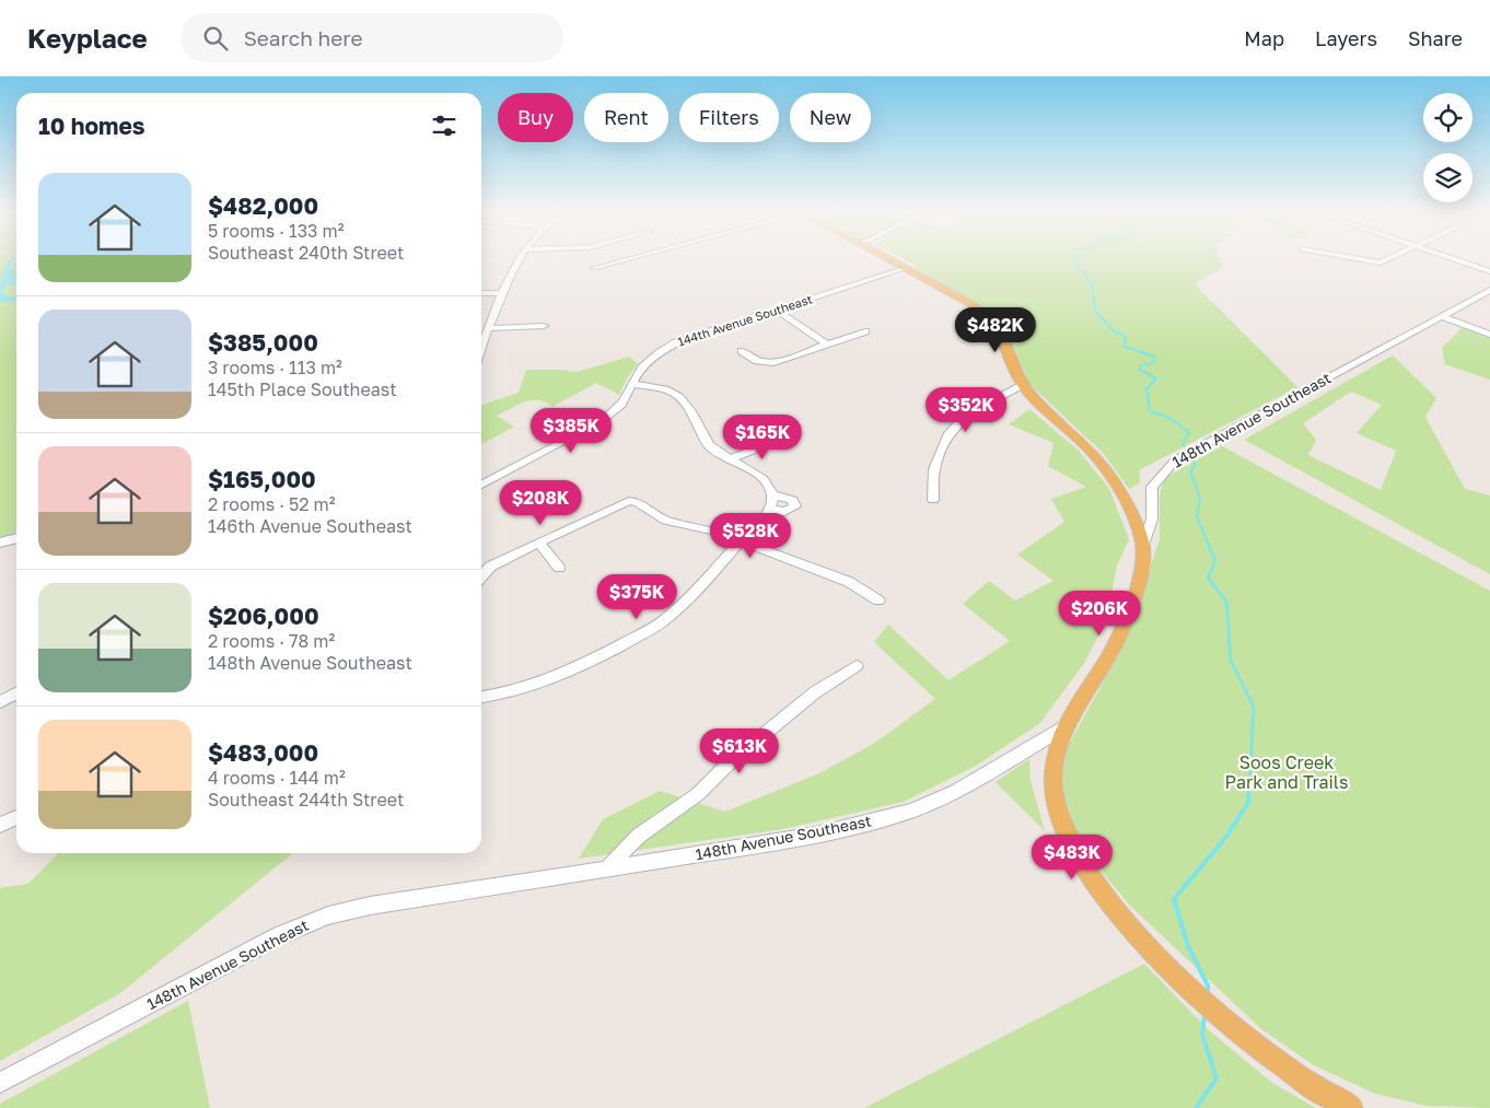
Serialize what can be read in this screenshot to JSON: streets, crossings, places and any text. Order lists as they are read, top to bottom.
{
  "streets": {
    "main road": ["148th Avenue Southeast"],
    "street": ["144th Avenue Southeast"]
  },
  "parks": ["Soos Creek Park and Trails"],
  "page": {
    "header": "Keyplace",
    "search": "Search here",
    "nav": ["Map", "Layers", "Share"],
    "chip": [
      "Buy",
      "Rent",
      "Filters",
      "New"
    ],
    "heading": "10 homes",
    "list": [
      {
        "name": "$482,000",
        "note": "5 rooms · 133 m² · Southeast 240th Street"
      },
      {
        "name": "$385,000",
        "note": "3 rooms · 113 m² · 145th Place Southeast"
      },
      {
        "name": "$165,000",
        "note": "2 rooms · 52 m² · 146th Avenue Southeast"
      },
      {
        "name": "$206,000",
        "note": "2 rooms · 78 m² · 148th Avenue Southeast"
      },
      {
        "name": "$483,000",
        "note": "4 rooms · 144 m² · Southeast 244th Street"
      }
    ],
    "price": [
      "$482K",
      "$352K",
      "$385K",
      "$165K",
      "$208K",
      "$528K",
      "$375K",
      "$206K",
      "$613K",
      "$483K"
    ]
  }
}
